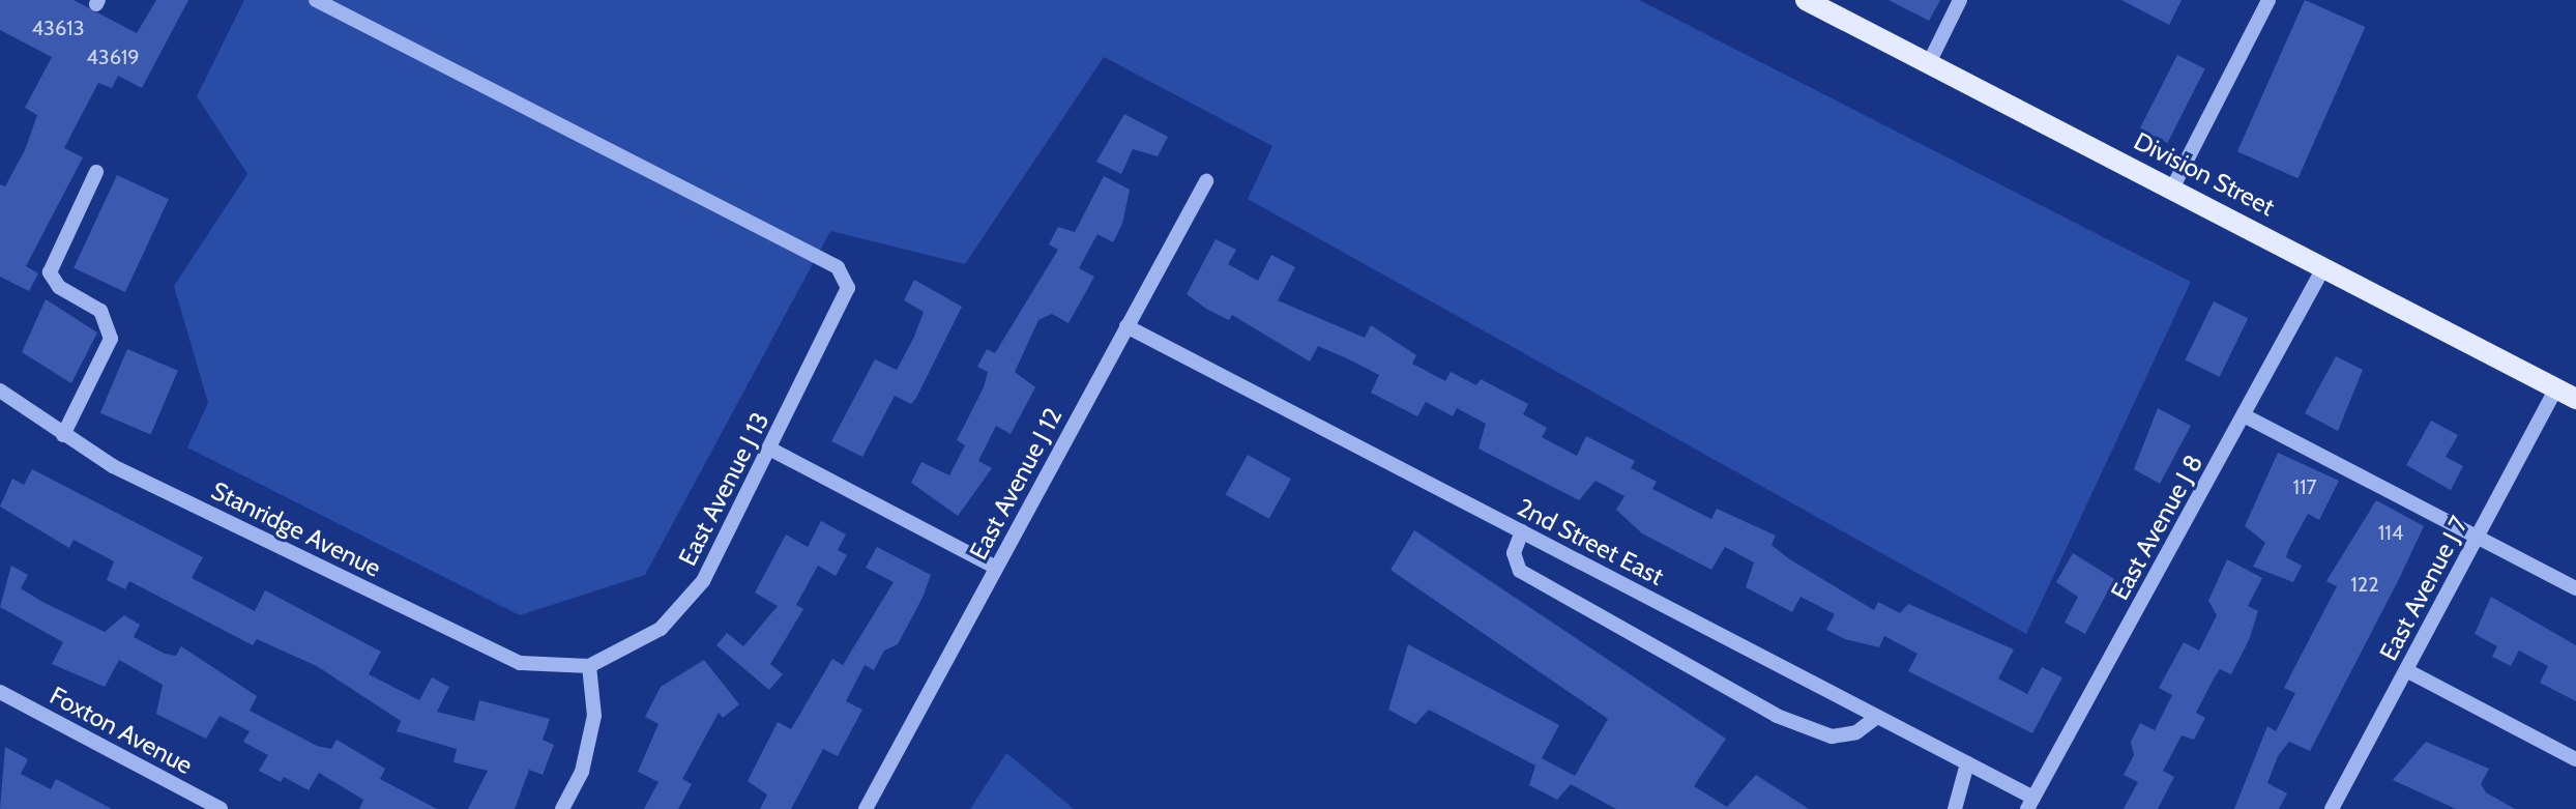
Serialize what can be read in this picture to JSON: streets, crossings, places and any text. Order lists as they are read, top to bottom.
{
  "streets": {
    "main road": ["Division Street"],
    "street": [
      "East Avenue J 12",
      "East Avenue J 13",
      "East Avenue J 8",
      "Stanridge Avenue",
      "2nd Street East",
      "East Avenue J 7",
      "Foxton Avenue"
    ]
  },
  "crossings": [
    ["Division Street", "East Avenue J 8"],
    ["Division Street", "East Avenue J 7"],
    ["East Avenue J 12", "2nd Street East"],
    ["East Avenue J 13", "Stanridge Avenue"],
    ["East Avenue J 8", "2nd Street East"]
  ],
  "house_numbers": [
    "43613",
    "43619",
    "117",
    "114",
    "122"
  ]
}
